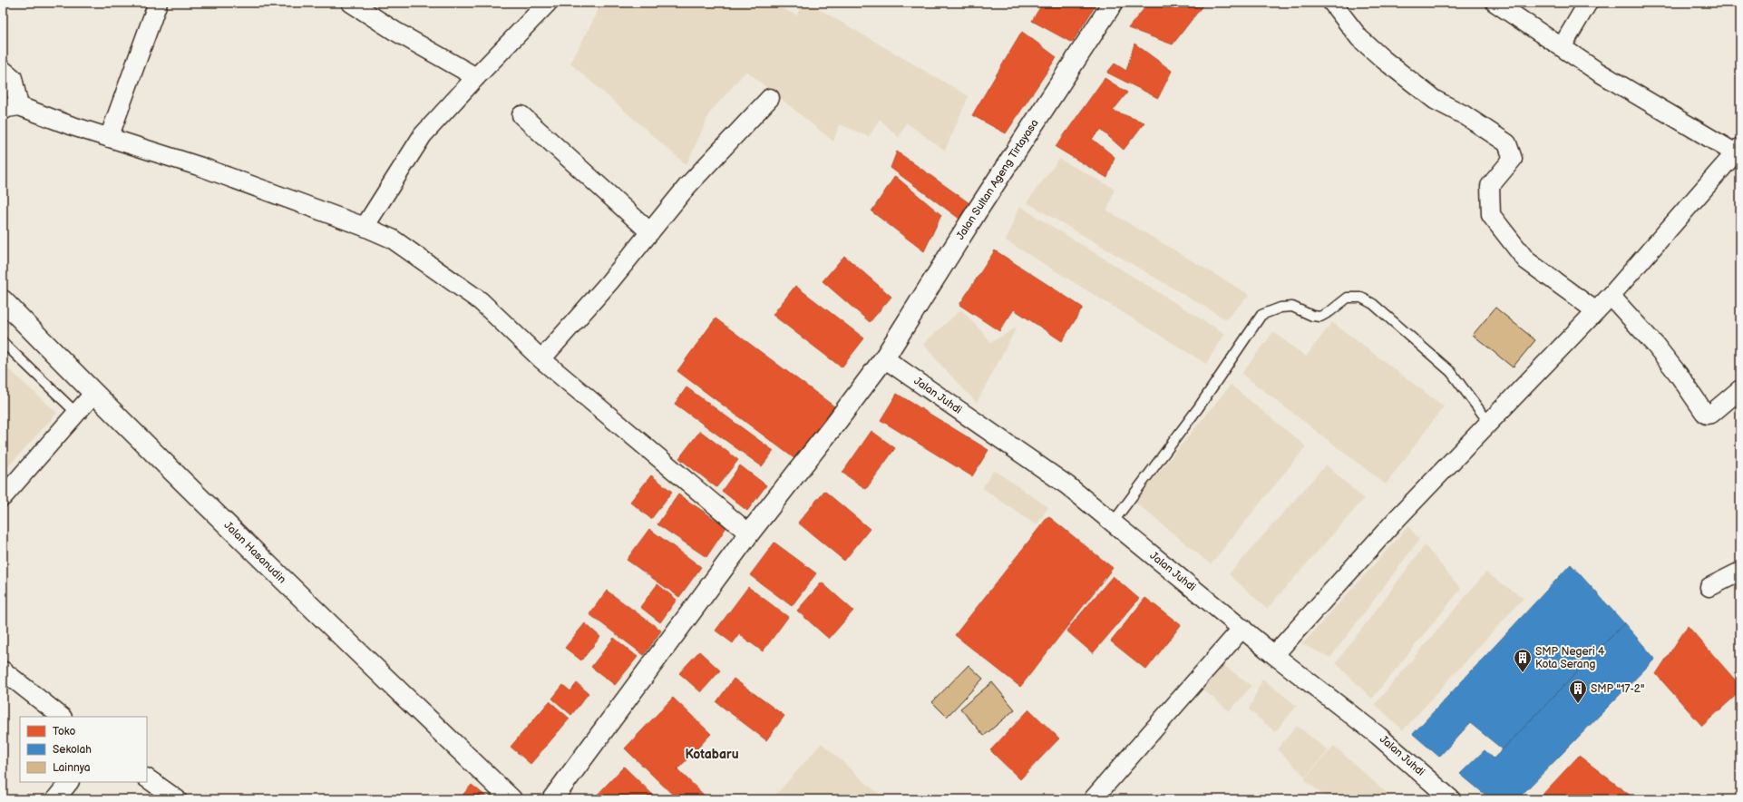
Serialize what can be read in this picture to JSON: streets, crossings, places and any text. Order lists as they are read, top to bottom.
{
  "streets": {
    "main road": ["Jalan Sultan Ageng Tirtayasa", "Jalan Hasanudin"],
    "street": ["Jalan Juhdi"]
  },
  "crossings": [
    ["Jalan Sultan Ageng Tirtayasa", "Jalan Juhdi"]
  ],
  "districts": ["Kotabaru"],
  "places": {
    "building": ["SMP Negeri 4 Kota Serang", "SMP \"17-2\""]
  },
  "legend": ["Toko", "Sekolah", "Lainnya"]
}
